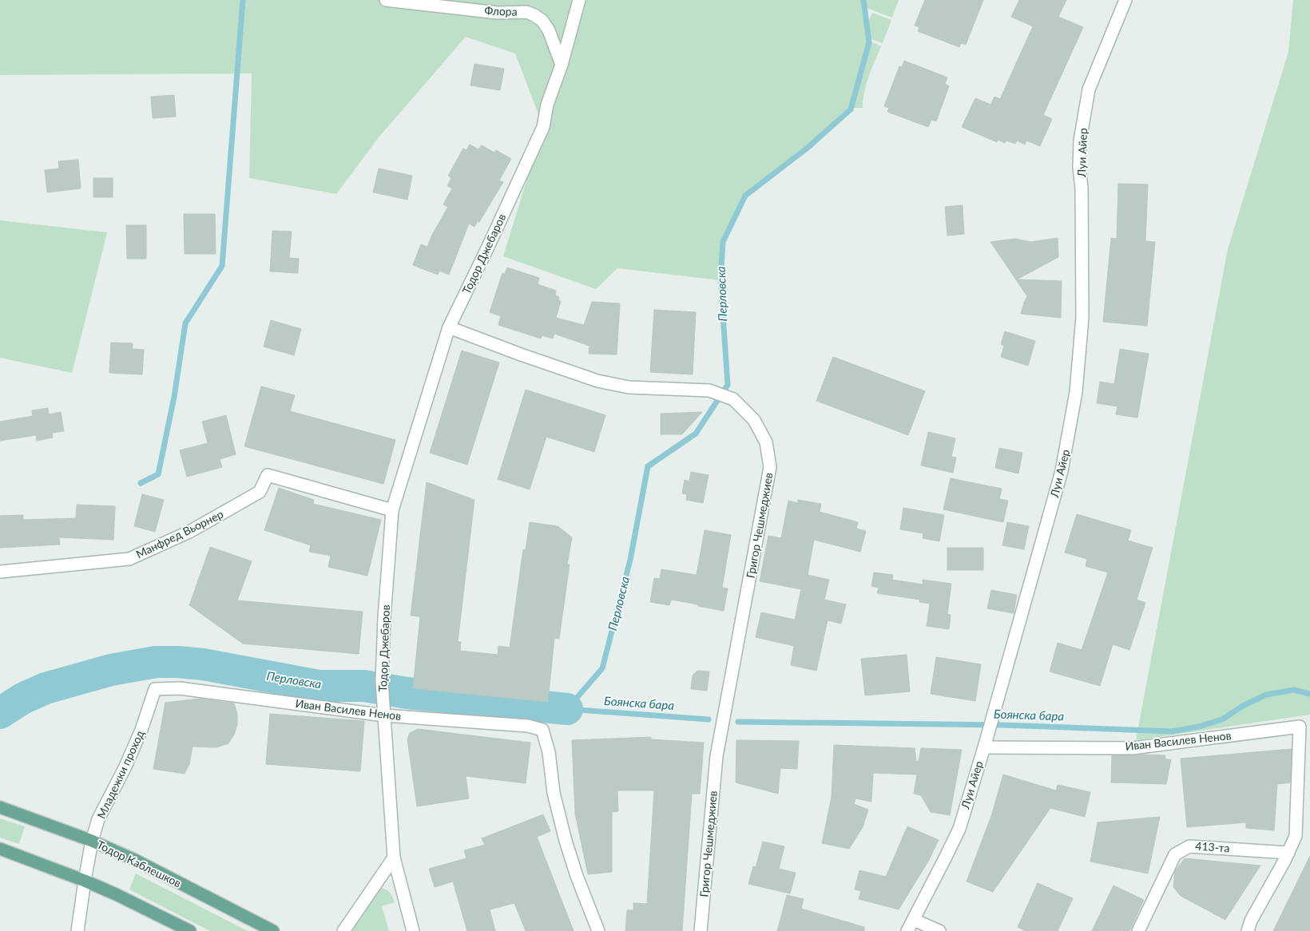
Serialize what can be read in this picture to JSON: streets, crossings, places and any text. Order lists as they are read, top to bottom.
{
  "streets": {
    "main road": ["Тодор Каблешков"],
    "street": [
      "Флора",
      "Луи Айер",
      "Тодор Джебаров",
      "Григор Чешмеджиев",
      "Манфред Вьорнер",
      "Иван Василев Ненов",
      "Младежки проход",
      "413-та"
    ]
  },
  "crossings": [
    ["Флора", "Тодор Джебаров"],
    ["Луи Айер", "Иван Василев Ненов"],
    ["Тодор Джебаров", "Григор Чешмеджиев"],
    ["Тодор Джебаров", "Манфред Вьорнер"],
    ["Тодор Джебаров", "Иван Василев Ненов"],
    ["Иван Василев Ненов", "Младежки проход"],
    ["Иван Василев Ненов", "413-та"],
    ["Младежки проход", "Тодор Каблешков"]
  ],
  "water": ["Перловска", "Боянска бара"]
}
